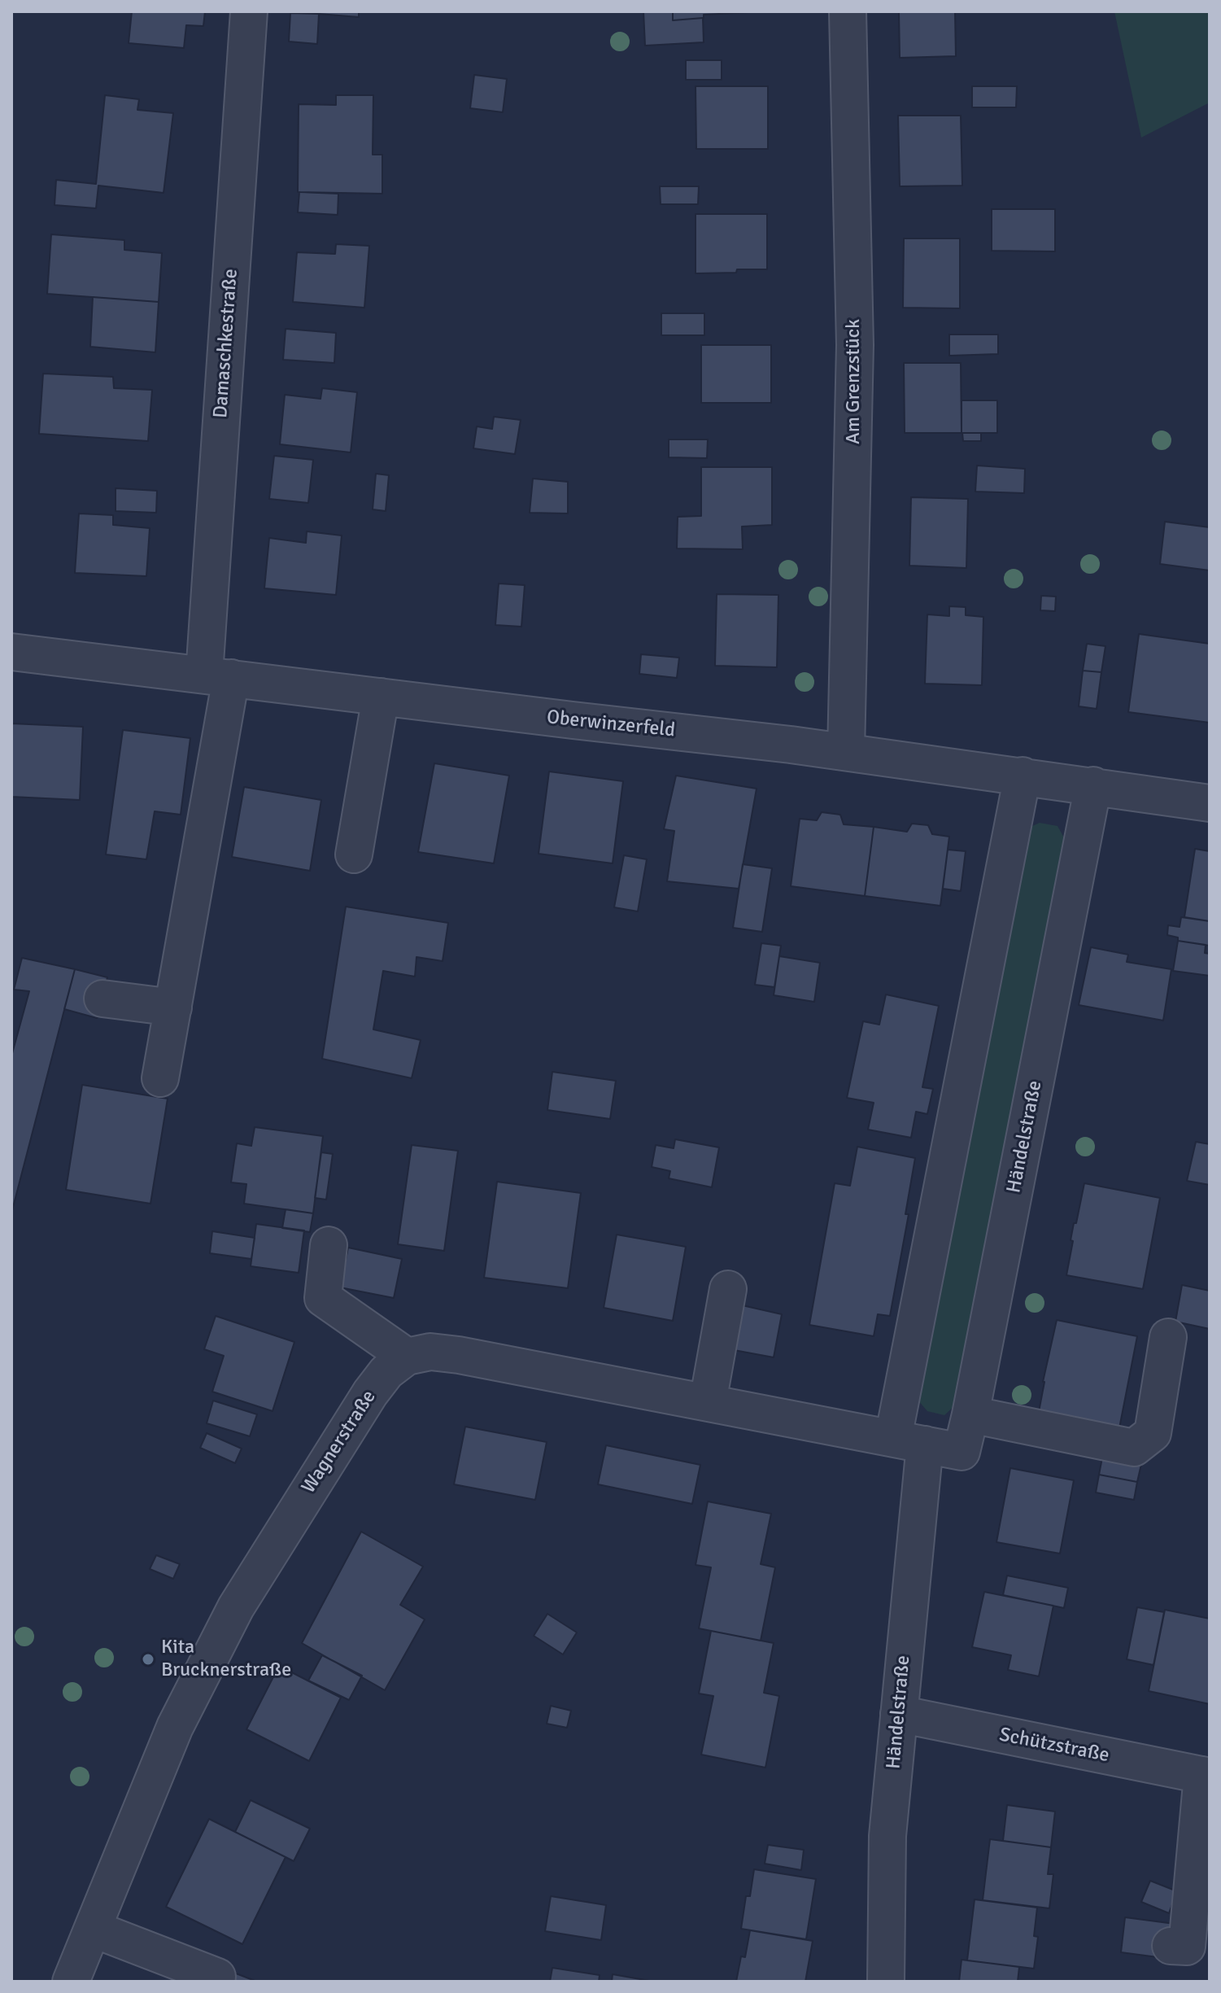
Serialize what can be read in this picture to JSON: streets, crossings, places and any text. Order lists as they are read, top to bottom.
{
  "streets": {
    "street": [
      "Damaschkestraße",
      "Am Grenzstück",
      "Oberwinzerfeld",
      "Händelstraße",
      "Wagnerstraße",
      "Schützstraße"
    ]
  },
  "crossings": [
    ["Damaschkestraße", "Oberwinzerfeld"],
    ["Am Grenzstück", "Oberwinzerfeld"],
    ["Oberwinzerfeld", "Händelstraße"],
    ["Händelstraße", "Schützstraße"]
  ],
  "places": ["Kita Brucknerstraße"]
}
